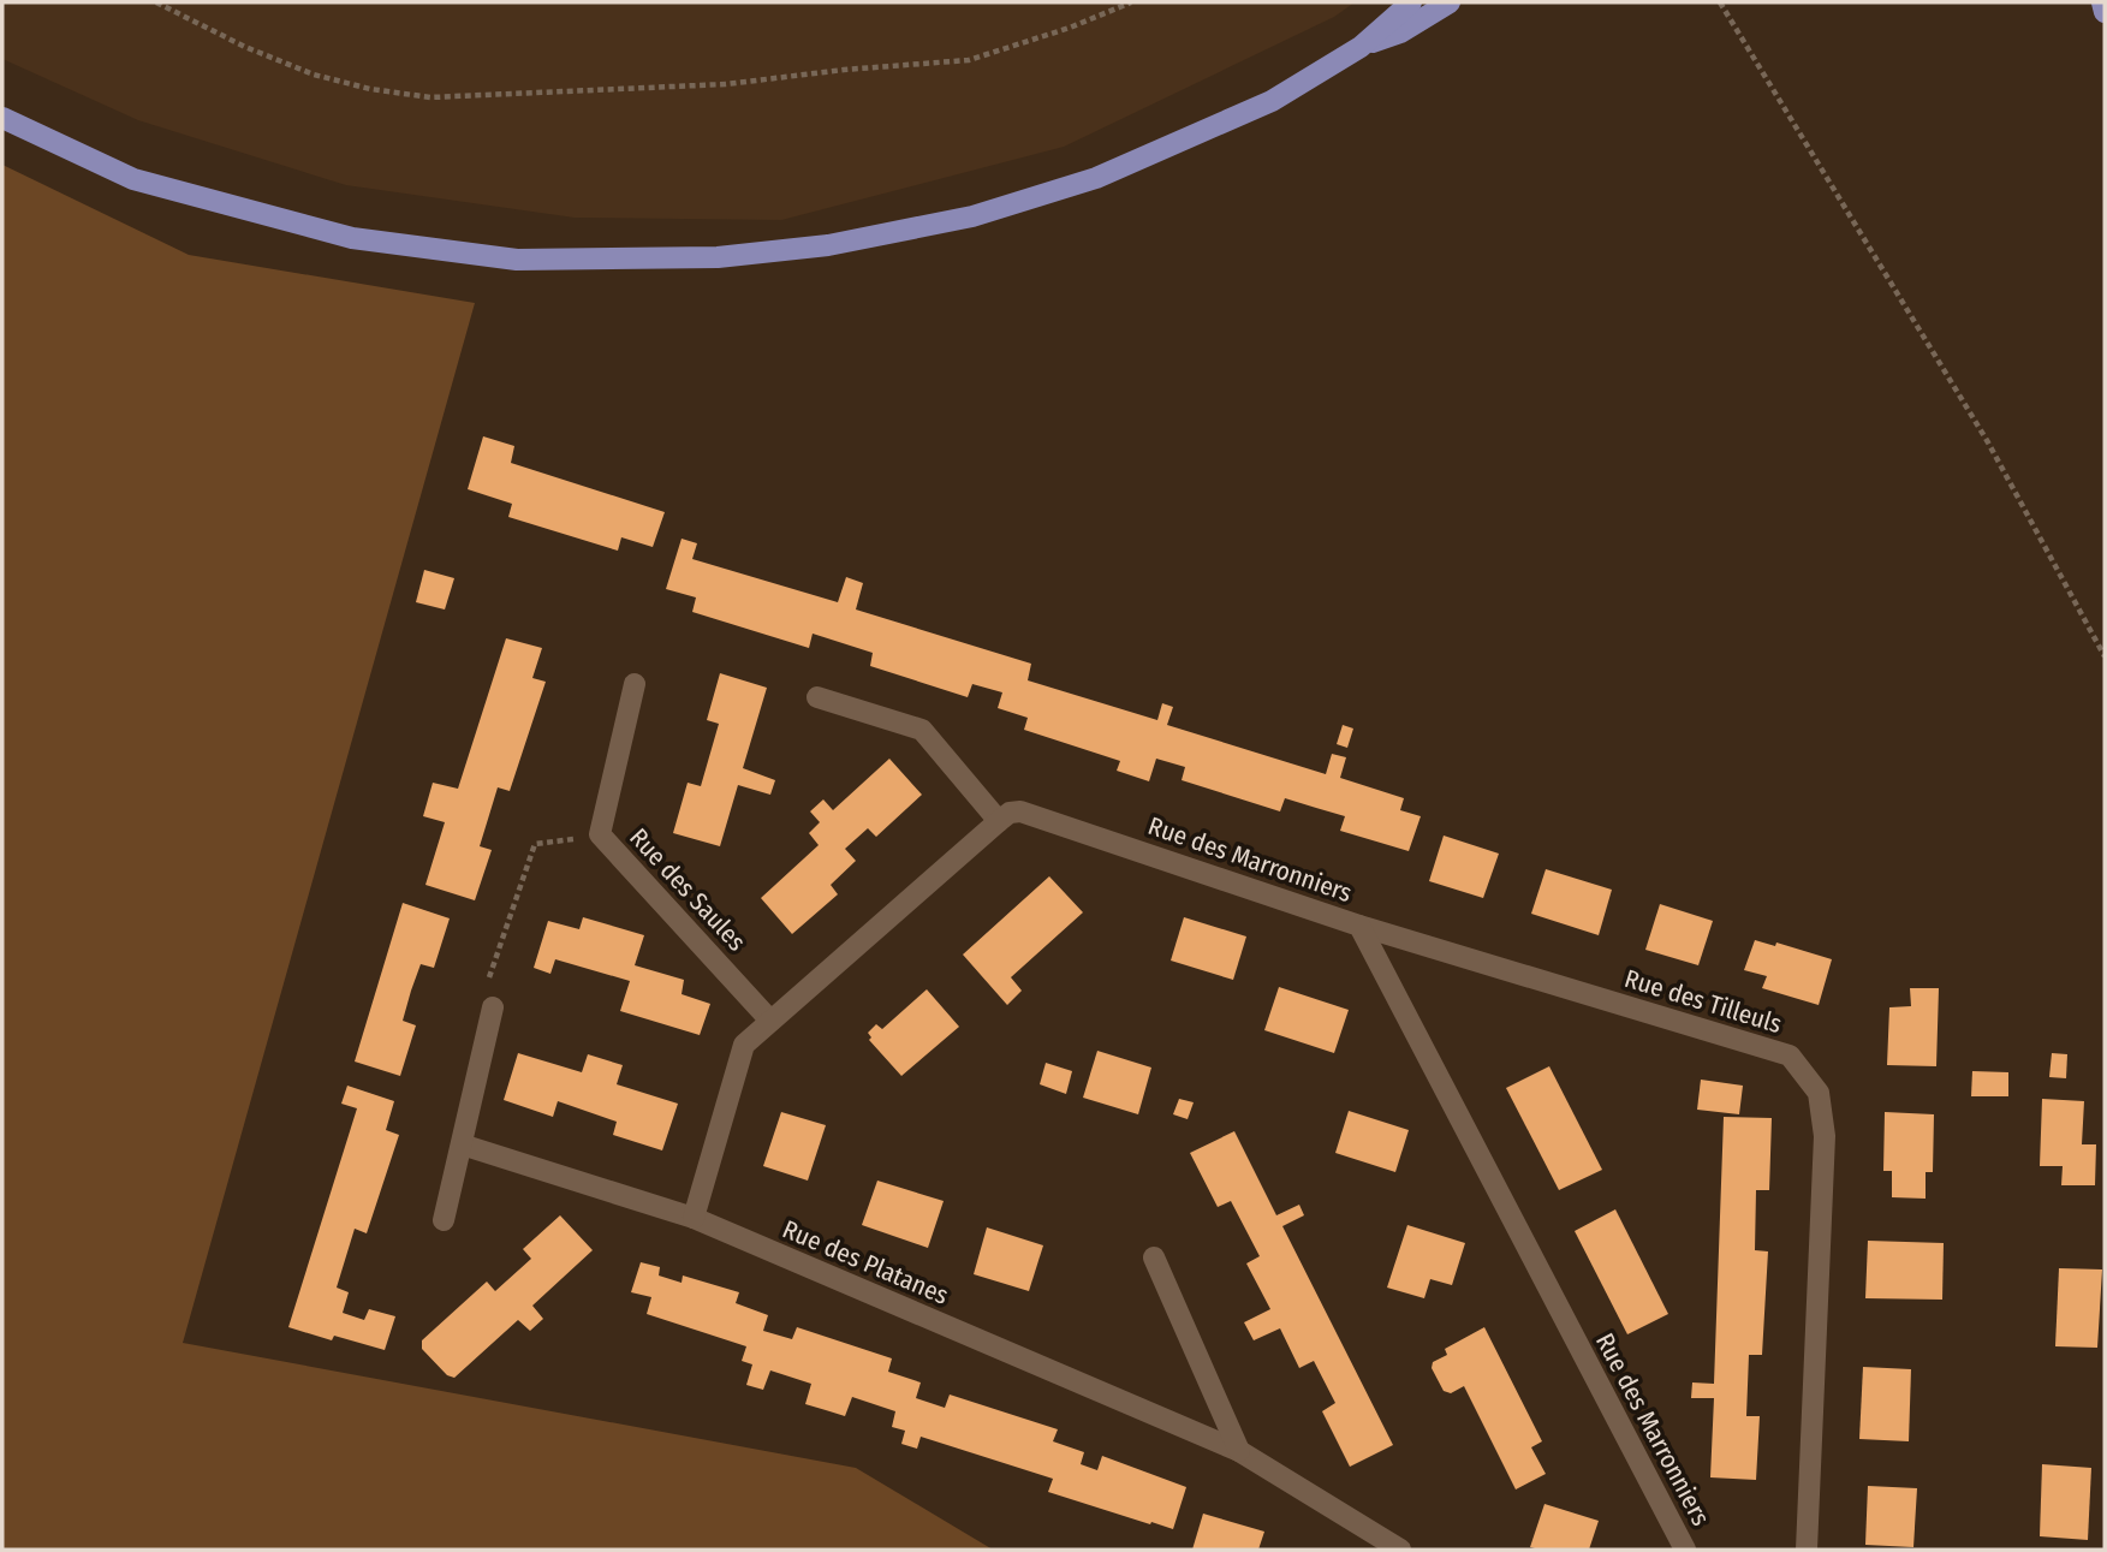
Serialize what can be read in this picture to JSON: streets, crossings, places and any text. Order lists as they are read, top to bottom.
{
  "streets": {
    "street": [
      "Rue des Marronniers",
      "Rue des Saules",
      "Rue des Tilleuls",
      "Rue des Platanes"
    ]
  },
  "crossings": [
    ["Rue des Marronniers", "Rue des Tilleuls"]
  ]
}
